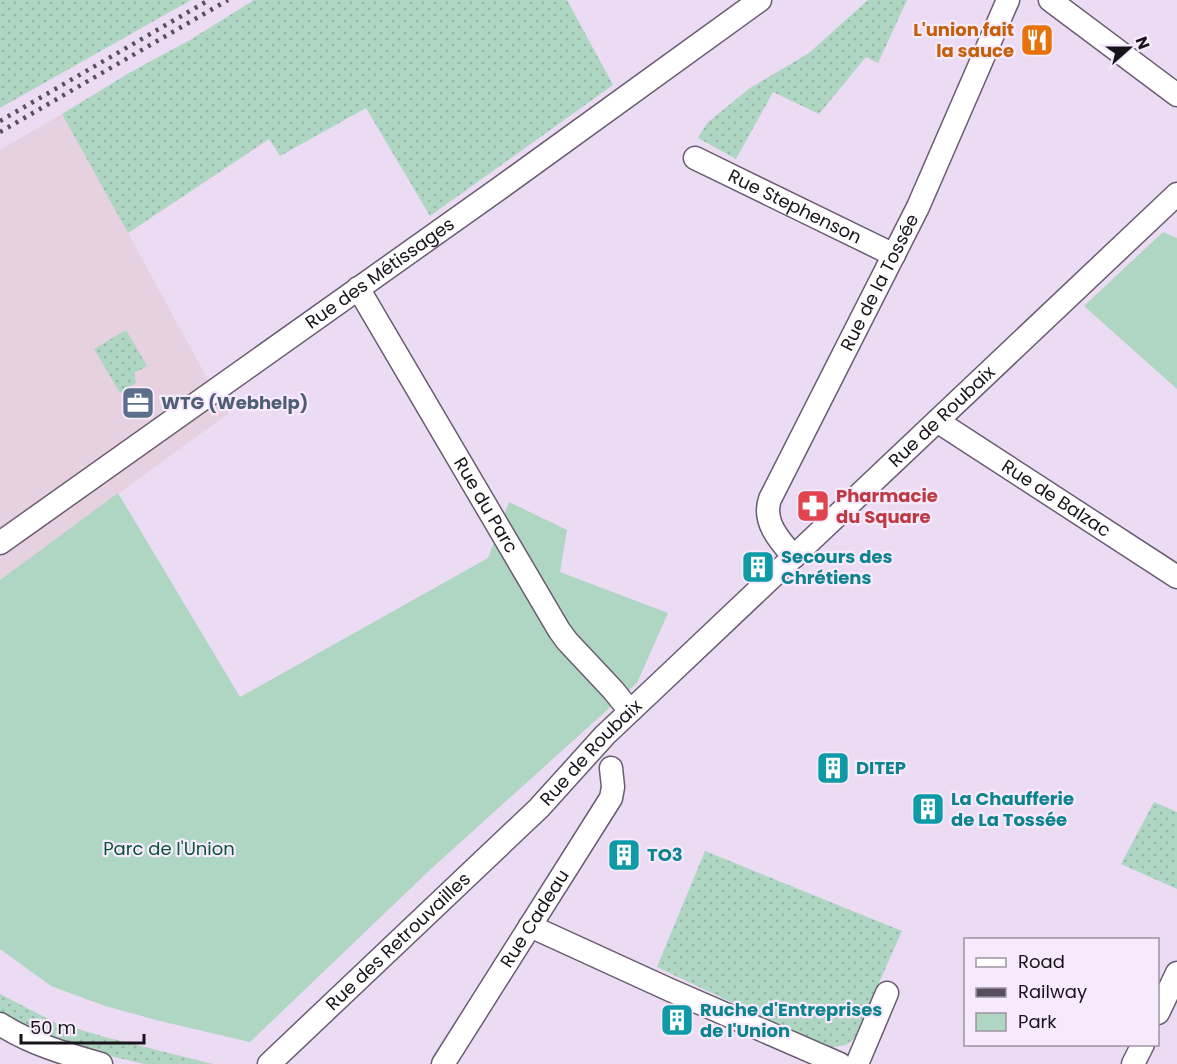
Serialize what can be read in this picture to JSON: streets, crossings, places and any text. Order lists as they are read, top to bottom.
{
  "streets": {
    "street": [
      "Rue Stephenson",
      "Rue des Métissages",
      "Rue de la Tossée",
      "Rue de Roubaix",
      "Rue de Balzac",
      "Rue du Parc",
      "Rue Cadeau",
      "Rue des Retrouvailles"
    ]
  },
  "crossings": [
    ["Rue Stephenson", "Rue de la Tossée"],
    ["Rue des Métissages", "Rue du Parc"],
    ["Rue de la Tossée", "Rue de Roubaix"],
    ["Rue de Roubaix", "Rue de Balzac"],
    ["Rue de Roubaix", "Rue du Parc"],
    ["Rue de Roubaix", "Rue des Retrouvailles"]
  ],
  "parks": ["Parc de l'Union"],
  "places": {
    "restaurant": ["L'union fait la sauce"],
    "office": ["WTG (Webhelp)"],
    "pharmacy": ["Pharmacie du Square"],
    "building": [
      "Secours des Chrétiens",
      "DITEP",
      "La Chaufferie de La Tossée",
      "TO3",
      "Ruche d'Entreprises de l'Union"
    ]
  },
  "legend": ["Road", "Railway", "Park"],
  "scale_bar": "50 m",
  "north": "right"
}
